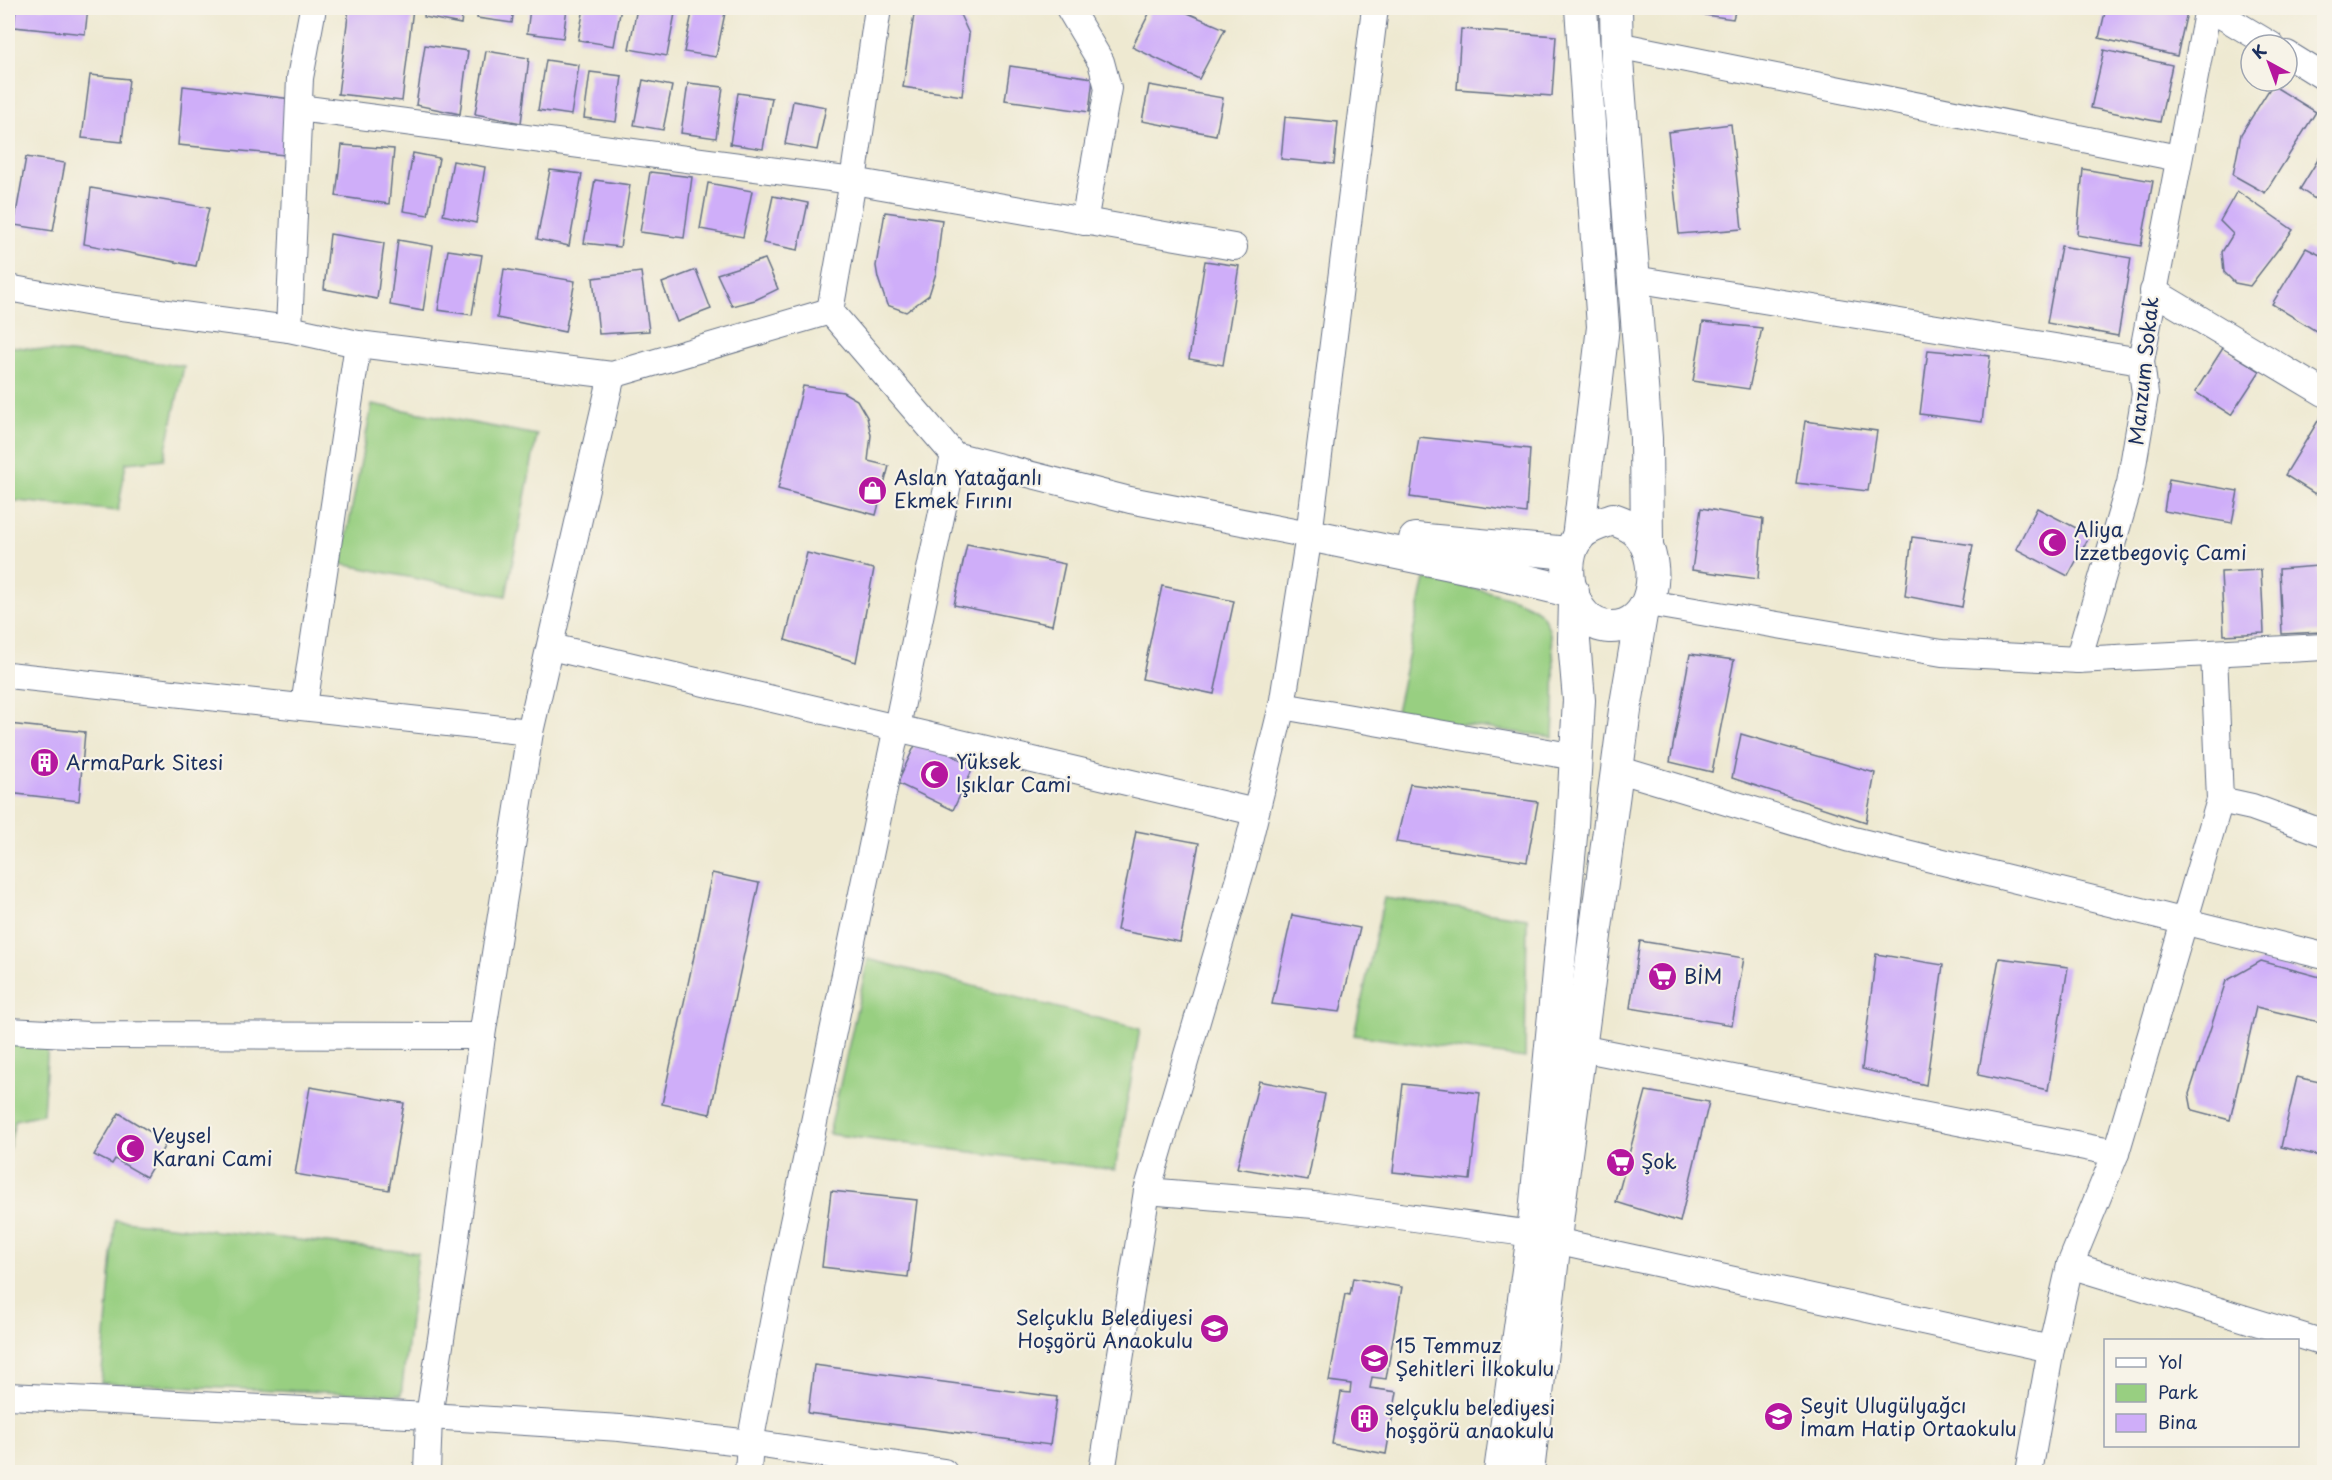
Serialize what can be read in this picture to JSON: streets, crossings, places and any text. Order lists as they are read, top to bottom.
{
  "streets": {
    "street": ["Manzum Sokak"]
  },
  "places": {
    "shop": ["Aslan Yatağanlı Ekmek Fırını"],
    "mosque": ["Aliya İzzetbegoviç Cami", "Yüksek Işıklar Cami", "Veysel Karani Cami"],
    "building": ["ArmaPark Sitesi", "selçuklu belediyesi hoşgörü anaokulu"],
    "supermarket": ["BİM", "Şok"],
    "school or university": ["Selçuklu Belediyesi Hoşgörü Anaokulu", "15 Temmuz Şehitleri İlkokulu", "Seyit Ulugülyağcı İmam Hatip Ortaokulu"]
  },
  "legend": ["Yol", "Park", "Bina"],
  "north": "top left"
}
